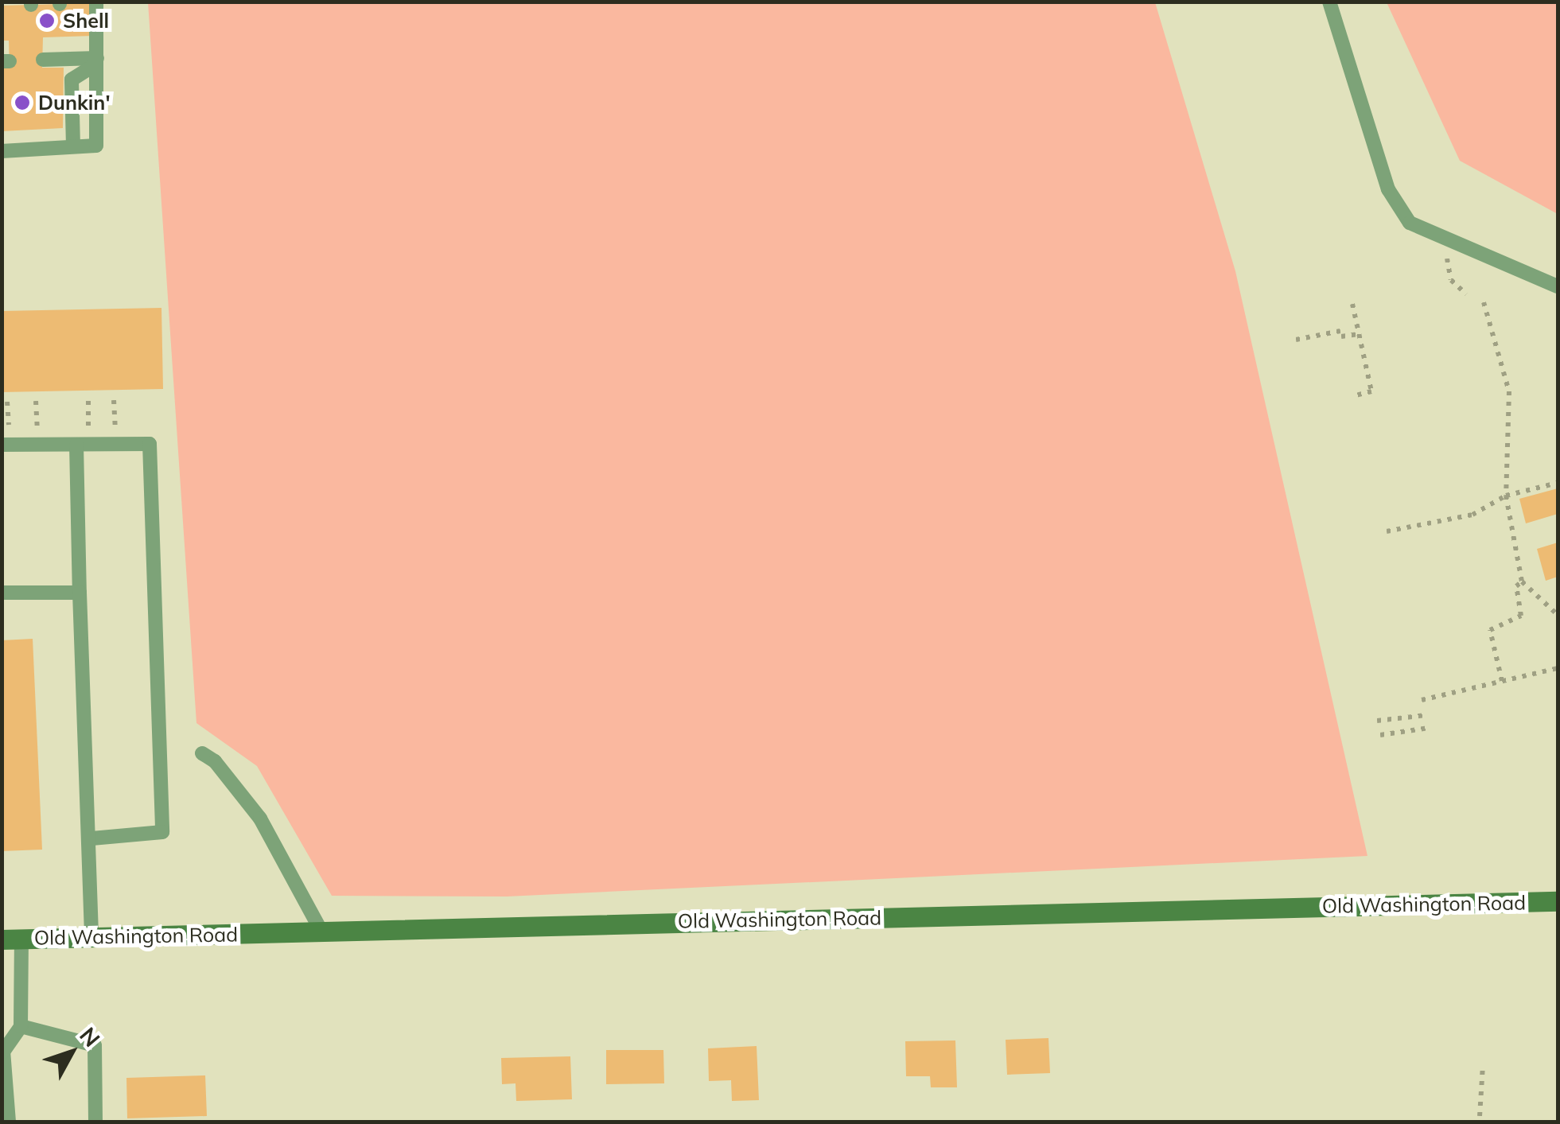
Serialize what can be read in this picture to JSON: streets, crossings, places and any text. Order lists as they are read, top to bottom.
{
  "streets": {
    "main road": ["Old Washington Road"]
  },
  "places": ["Shell", "Dunkin'"],
  "north": "top right"
}
